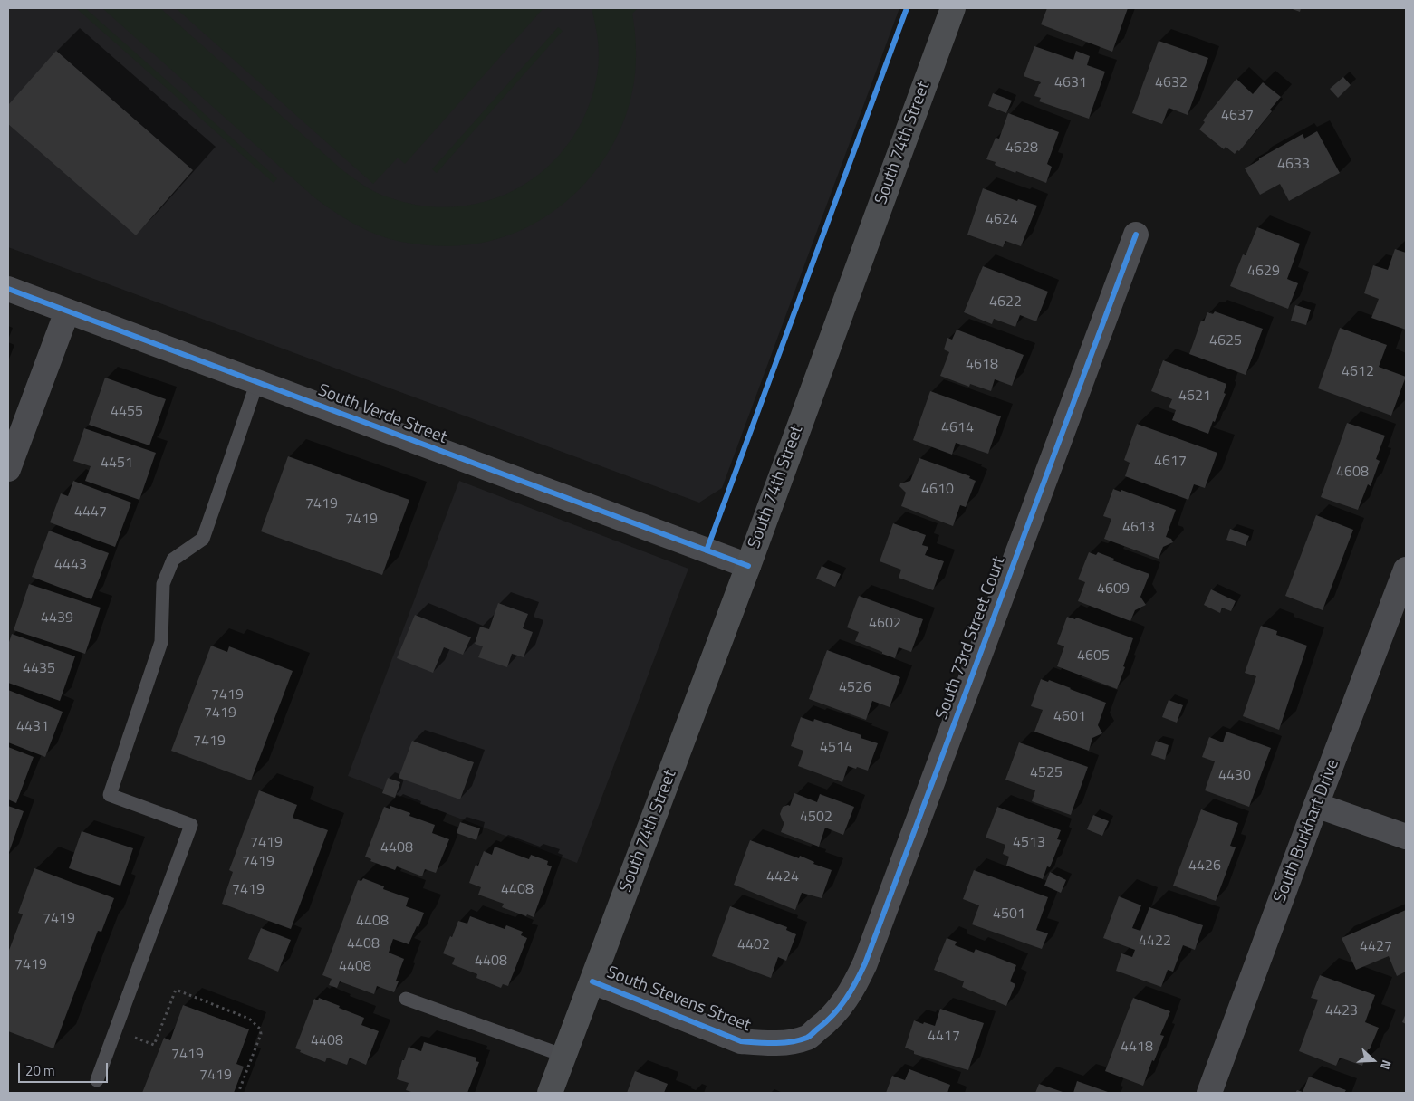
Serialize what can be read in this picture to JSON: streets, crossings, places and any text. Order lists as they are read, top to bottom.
{
  "streets": {
    "main road": ["South 74th Street"],
    "street": [
      "South Verde Street",
      "South 73rd Street Court",
      "South Burkhart Drive",
      "South Stevens Street"
    ]
  },
  "crossings": [
    ["South 74th Street", "South Verde Street"],
    ["South 74th Street", "South Stevens Street"],
    ["South 73rd Street Court", "South Stevens Street"]
  ],
  "house_numbers": [
    "4631",
    "4632",
    "4637",
    "4628",
    "4633",
    "4624",
    "4629",
    "4622",
    "4625",
    "4618",
    "4612",
    "4621",
    "4455",
    "4614",
    "4617",
    "4451",
    "4608",
    "4610",
    "7419",
    "4447",
    "7419",
    "4613",
    "4443",
    "4609",
    "4439",
    "4602",
    "4605",
    "4435",
    "4526",
    "7419",
    "7419",
    "4601",
    "4431",
    "7419",
    "4514",
    "4525",
    "4430",
    "4502",
    "7419",
    "4513",
    "4408",
    "7419",
    "4426",
    "4424",
    "7419",
    "4408",
    "4501",
    "7419",
    "4408",
    "4422",
    "4408",
    "4402",
    "4427",
    "4408",
    "7419",
    "4408",
    "4423",
    "4417",
    "4408",
    "4418",
    "7419",
    "7419"
  ],
  "scale_bar": "20 m",
  "north": "right"
}
